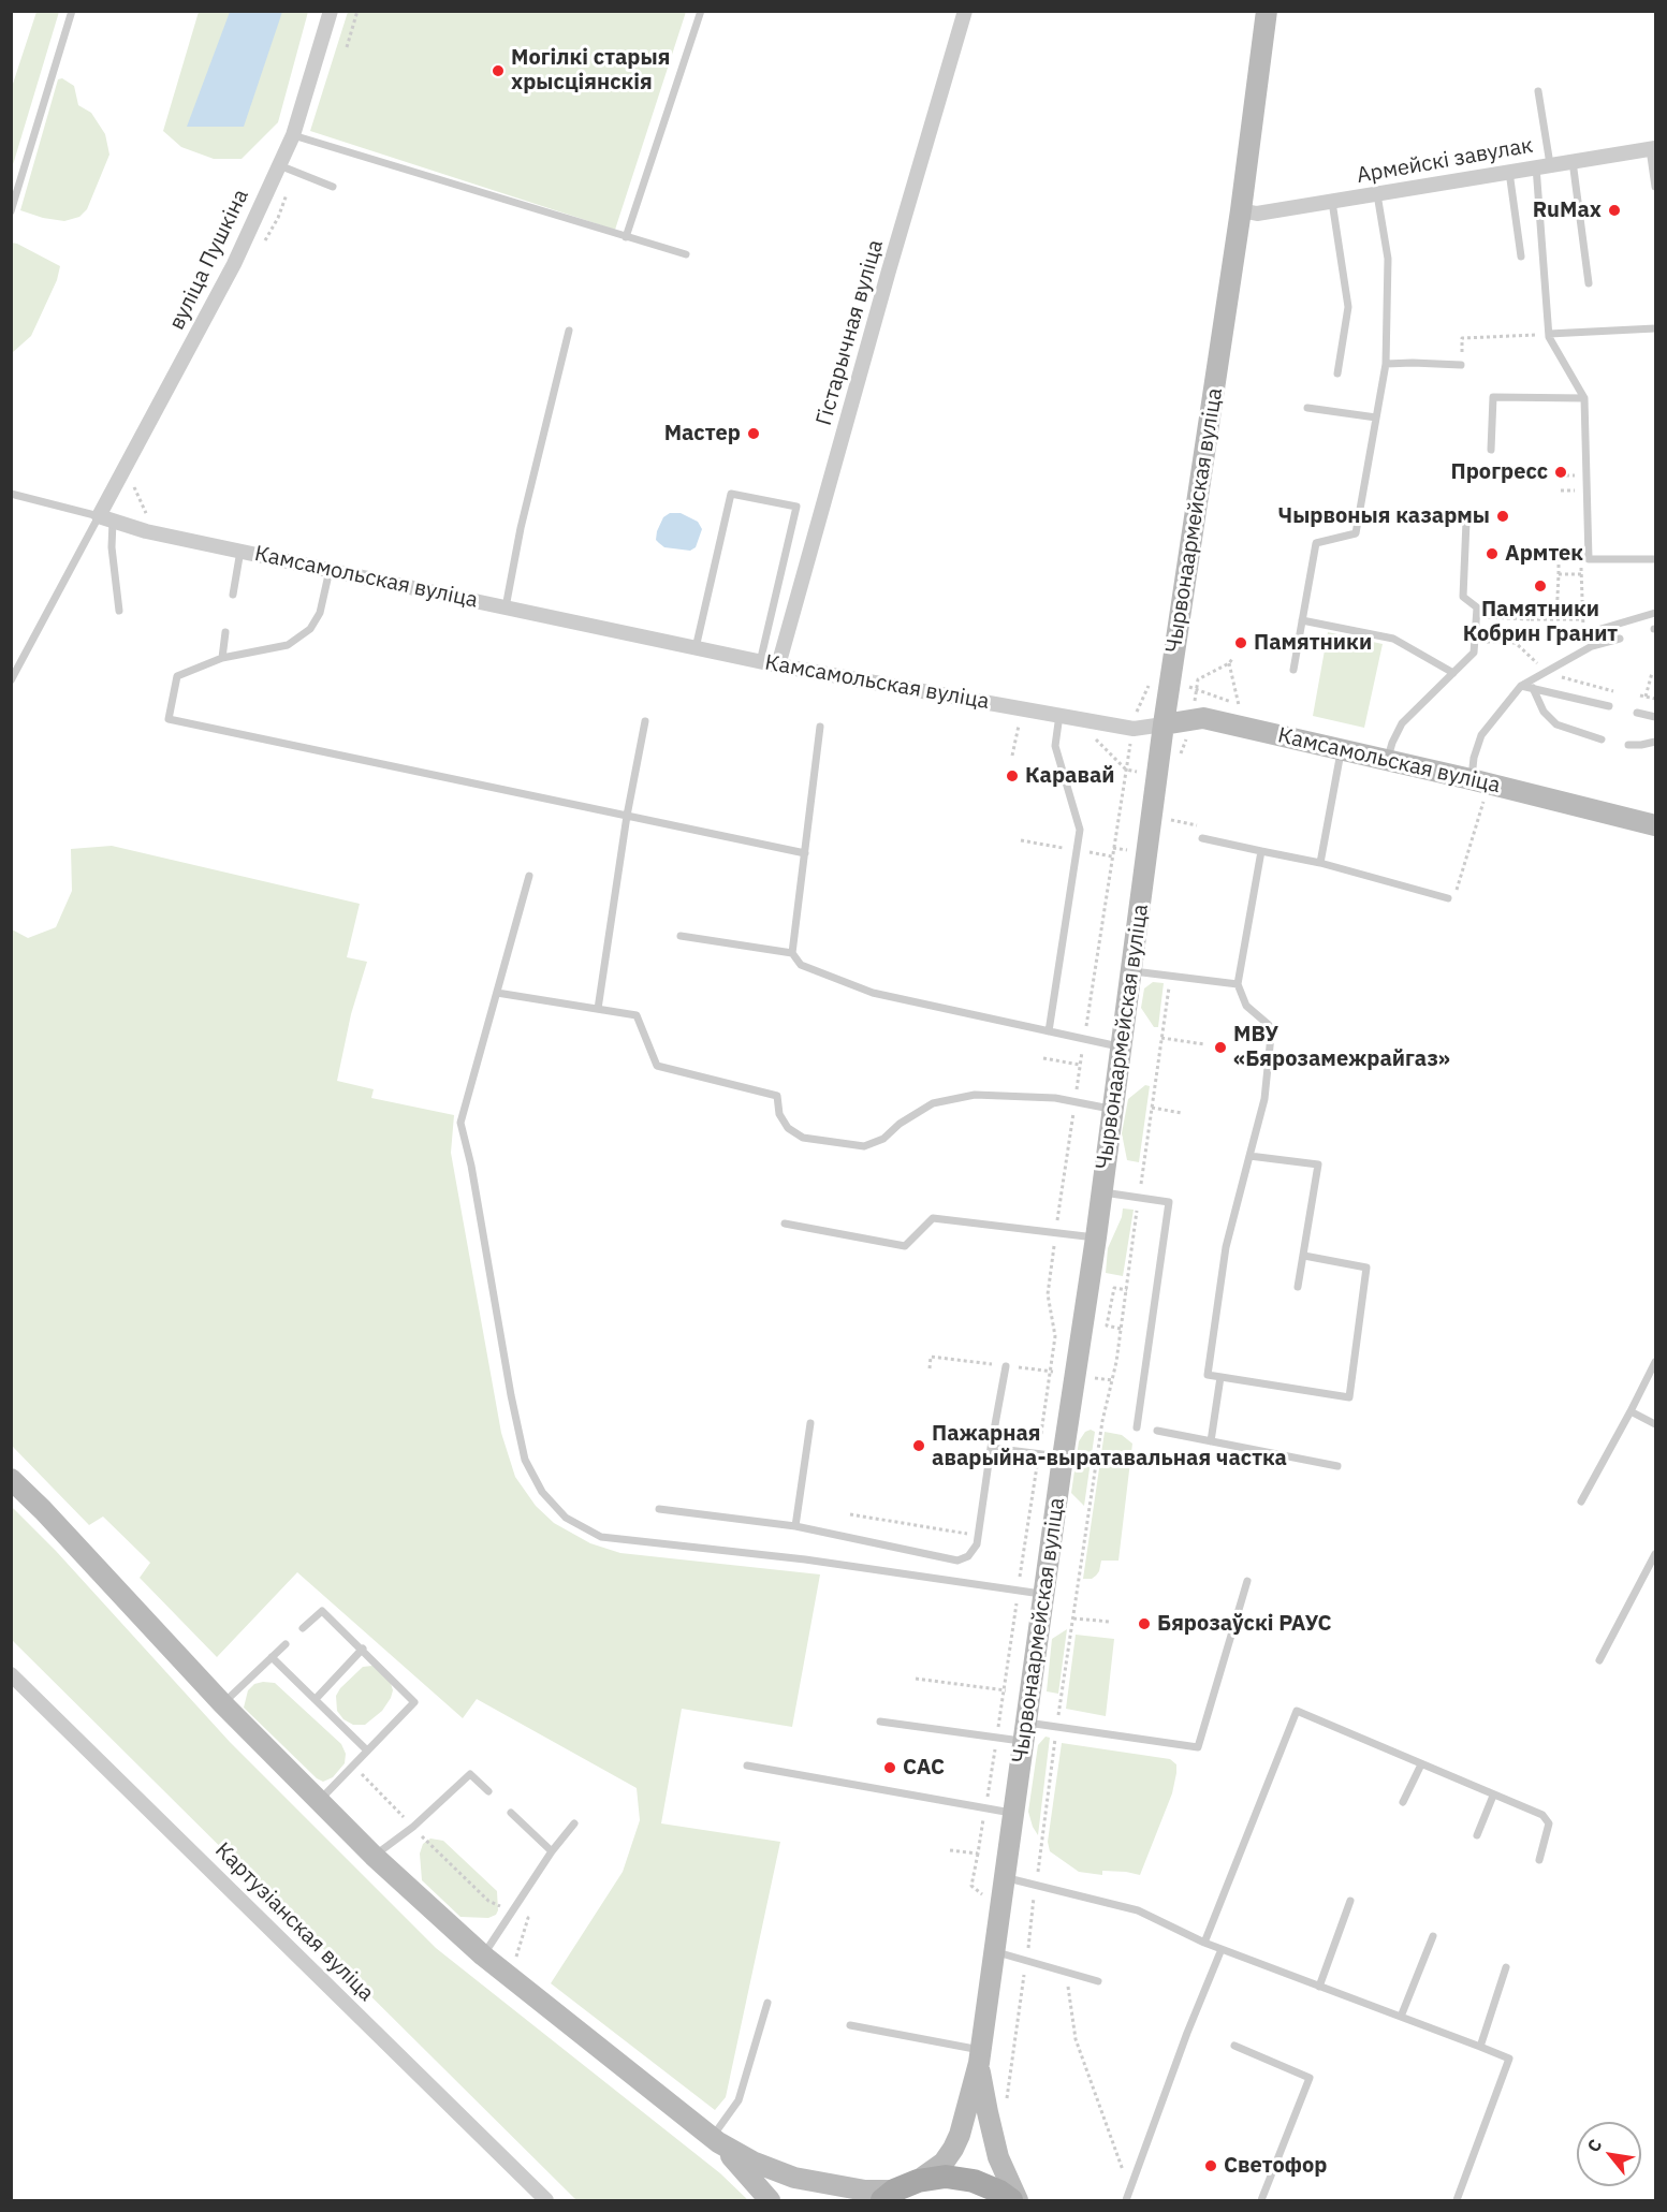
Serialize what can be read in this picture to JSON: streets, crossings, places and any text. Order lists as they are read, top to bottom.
{
  "streets": {
    "main road": ["Чырвонаармейская вуліца", "Камсамольская вуліца"],
    "street": [
      "Армейскі завулак",
      "вуліца Пушкіна",
      "Гістарычная вуліца",
      "Картузіанская вуліца"
    ]
  },
  "crossings": [
    ["Армейскі завулак", "Чырвонаармейская вуліца"],
    ["вуліца Пушкіна", "Камсамольская вуліца"],
    ["Гістарычная вуліца", "Камсамольская вуліца"],
    ["Чырвонаармейская вуліца", "Камсамольская вуліца"]
  ],
  "places": [
    "Могілкі старыя хрысціянскія",
    "RuMax",
    "Мастер",
    "Прогресс",
    "Чырвоныя казармы",
    "Армтек",
    "Памятники Кобрин Гранит",
    "Памятники",
    "Каравай",
    "МВУ «Бярозамежрайгаз»",
    "Пажарная аварыйна-выратавальная частка",
    "Бярозаўскі РАУС",
    "САС",
    "Светофор"
  ],
  "north": "top left"
}
